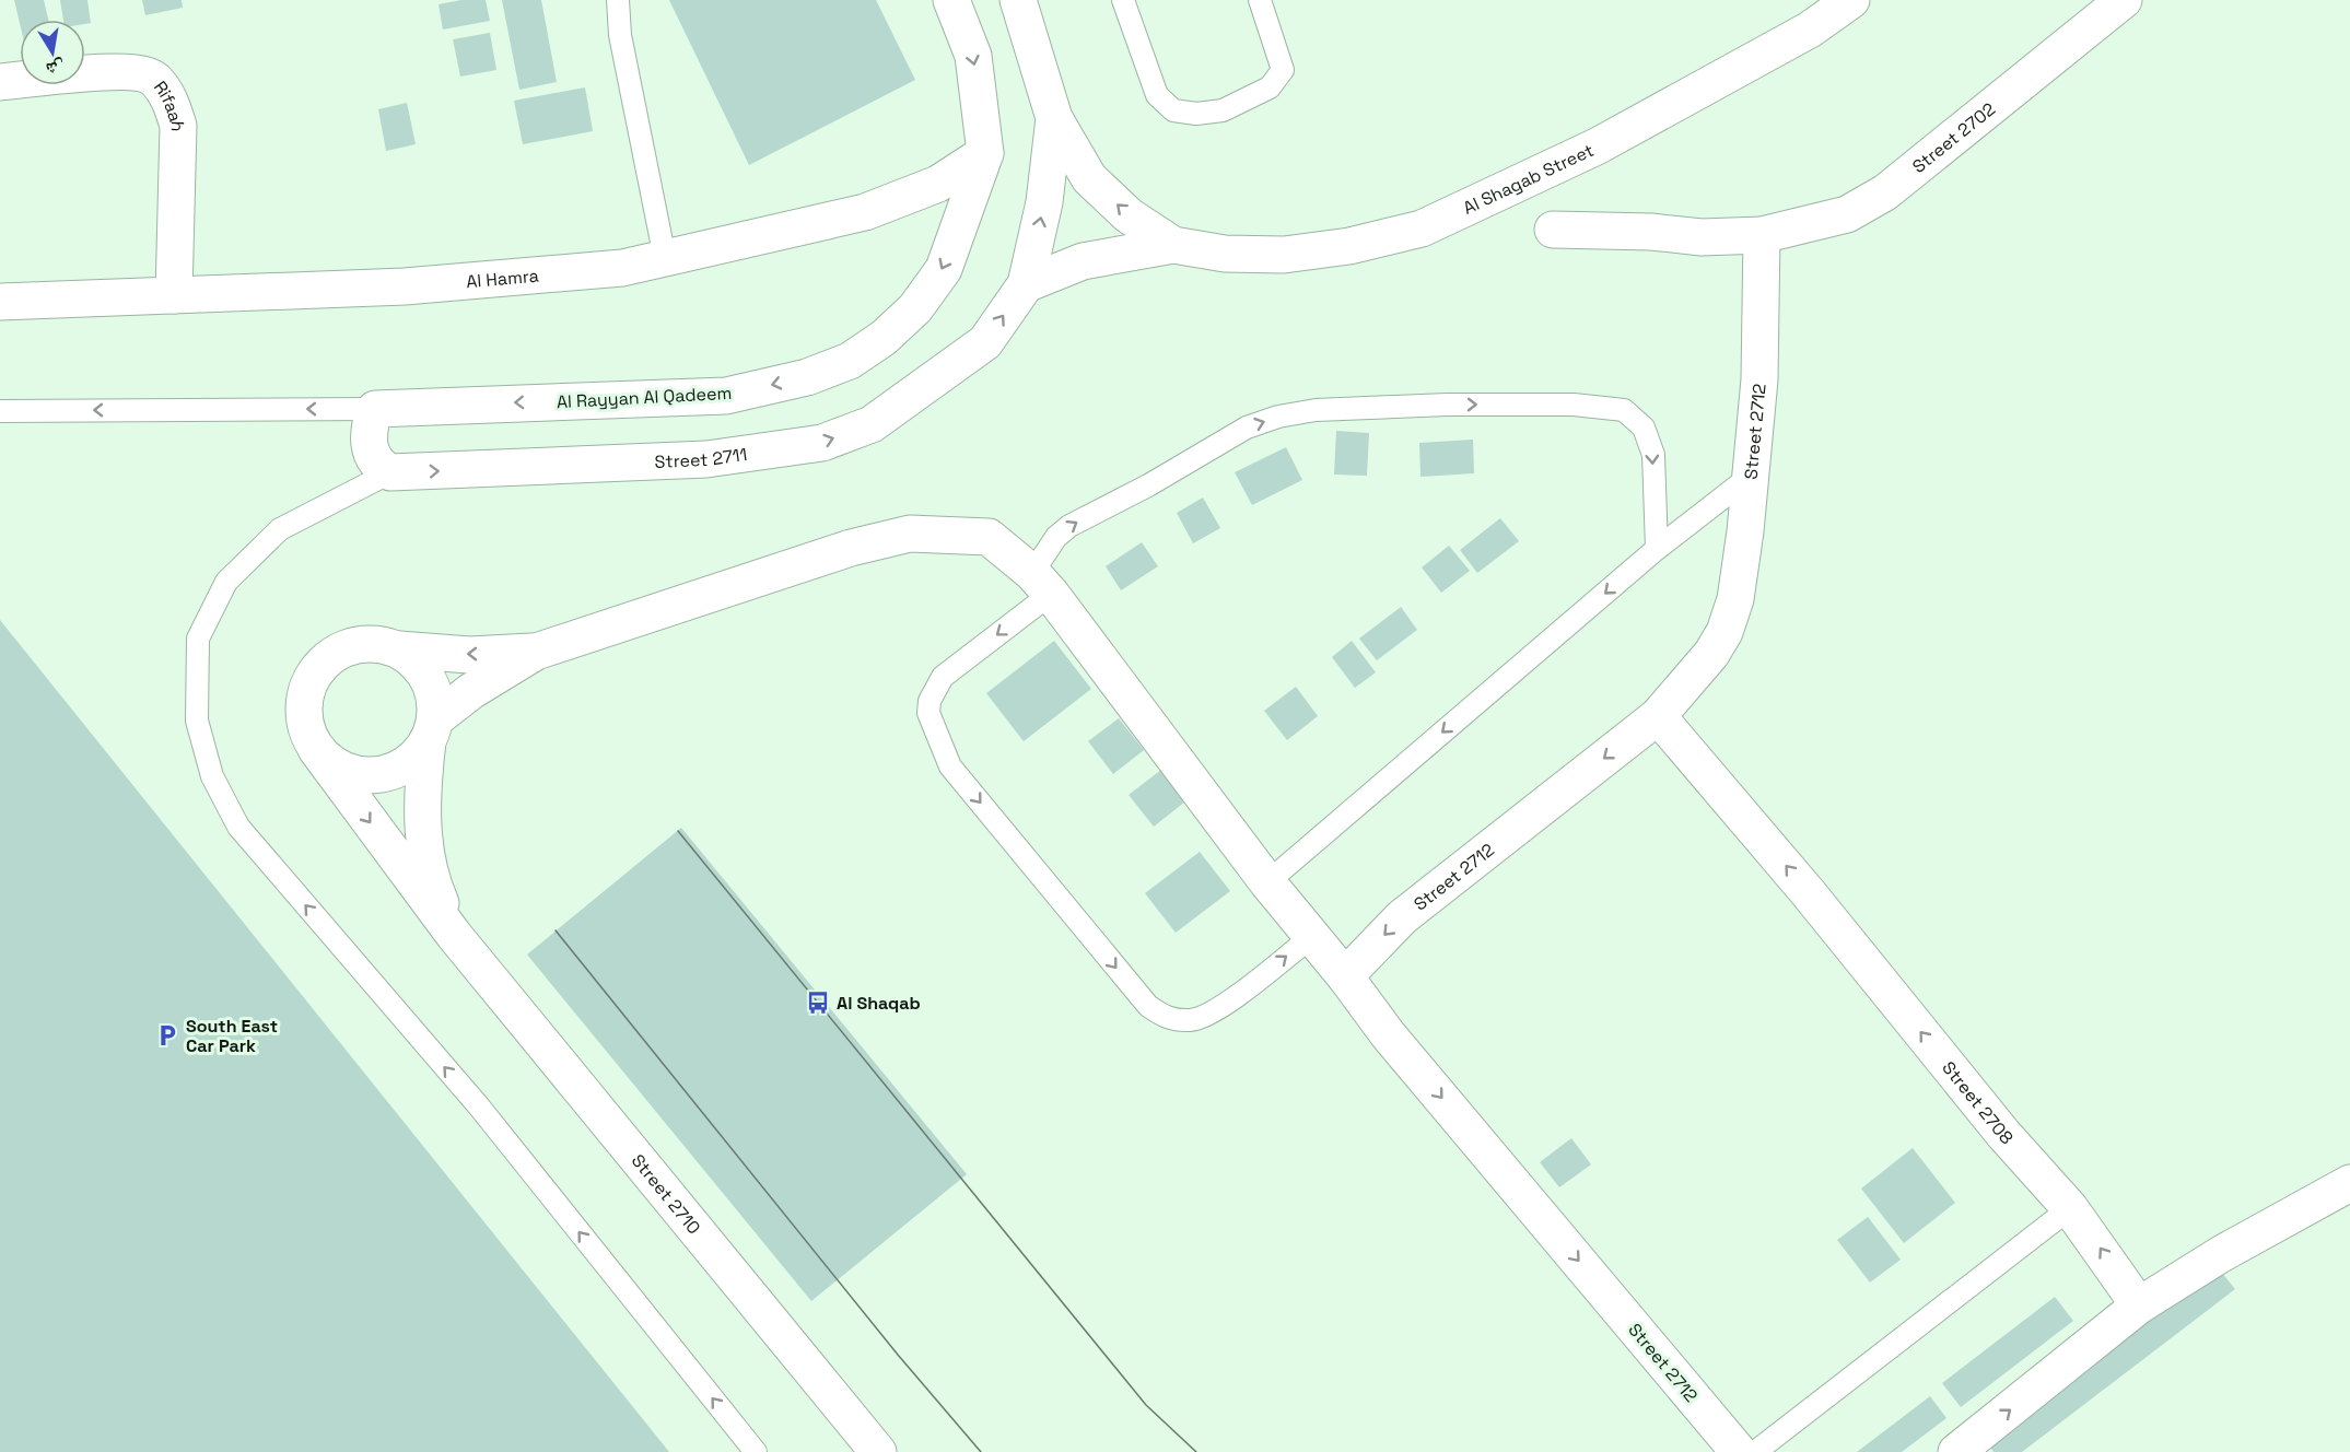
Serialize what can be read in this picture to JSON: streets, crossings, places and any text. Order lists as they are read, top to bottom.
{
  "streets": {
    "street": [
      "Rifaah",
      "Street 2702",
      "Al Shagab Street",
      "Al Hamra",
      "Al Rayyan Al Qadeem",
      "Street 2712",
      "Street 2711",
      "Street 2708",
      "Street 2710"
    ]
  },
  "crossings": [
    ["Rifaah", "Al Hamra"],
    ["Street 2702", "Street 2712"],
    ["Al Shagab Street", "Street 2711"],
    ["Al Hamra", "Al Rayyan Al Qadeem"],
    ["Street 2712", "Street 2708"]
  ],
  "one_way": ["Street 2708"],
  "places": {
    "bus stop": ["Al Shaqab"],
    "parking": ["South East Car Park"]
  },
  "north": "bottom"
}
